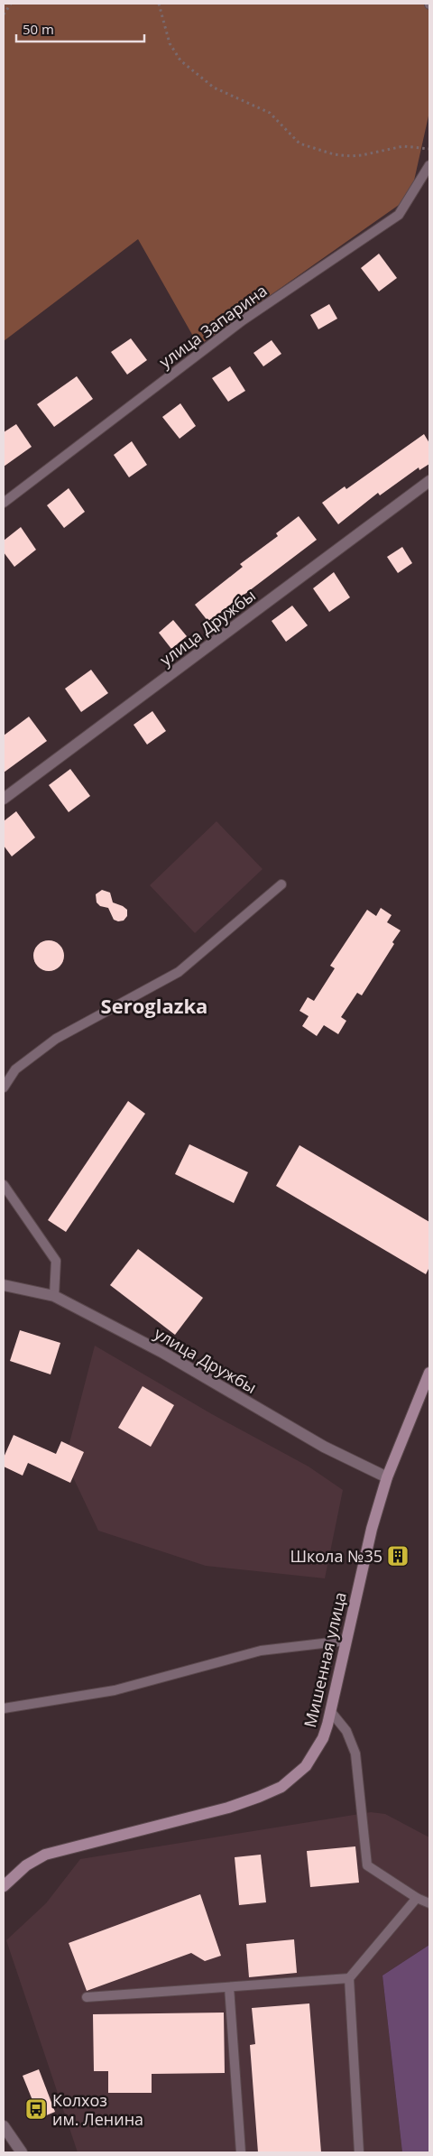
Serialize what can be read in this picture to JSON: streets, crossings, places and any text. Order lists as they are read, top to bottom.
{
  "streets": {
    "main road": ["Мишенная улица"],
    "street": ["улица Дружбы"],
    "lane": ["улица Запарина"]
  },
  "crossings": [
    ["улица Дружбы", "Мишенная улица"]
  ],
  "districts": ["Seroglazka"],
  "places": {
    "building": ["Школа №35"],
    "bus stop": ["Колхоз им. Ленина"]
  },
  "scale_bar": "50 m"
}
